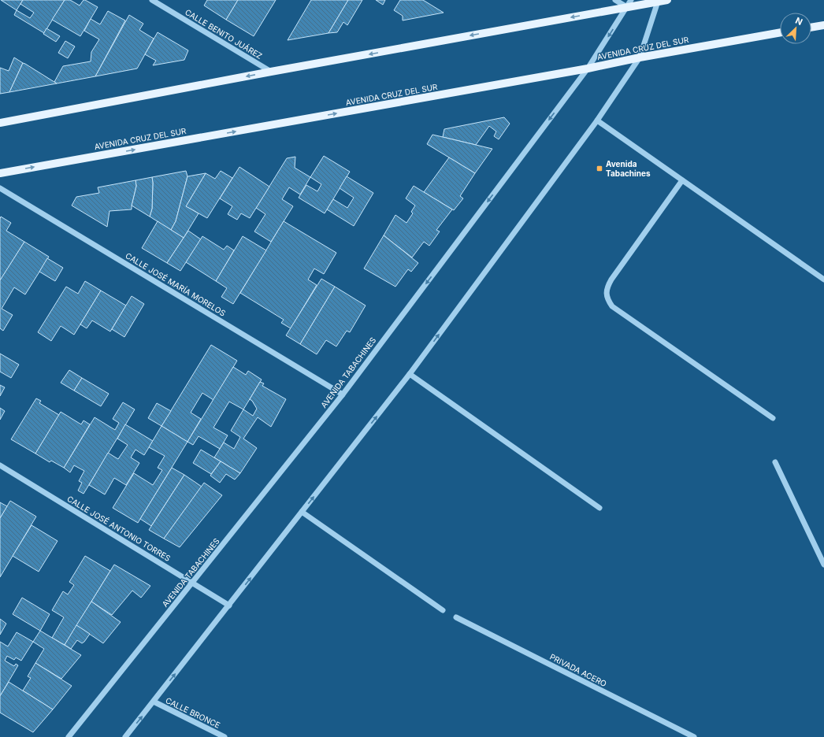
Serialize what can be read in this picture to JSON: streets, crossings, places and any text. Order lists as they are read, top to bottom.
{
  "streets": {
    "main road": ["AVENIDA CRUZ DEL SUR"],
    "street": [
      "CALLE BENITO JUÁREZ",
      "CALLE JOSÉ MARÍA MORELOS",
      "AVENIDA TABACHINES",
      "CALLE JOSÉ ANTONIO TORRES",
      "PRIVADA ACERO",
      "CALLE BRONCE"
    ]
  },
  "crossings": [
    ["AVENIDA CRUZ DEL SUR", "AVENIDA TABACHINES"],
    ["CALLE JOSÉ MARÍA MORELOS", "AVENIDA TABACHINES"],
    ["AVENIDA TABACHINES", "CALLE JOSÉ ANTONIO TORRES"]
  ],
  "places": {
    "transit": ["Avenida Tabachines"]
  },
  "north": "top right"
}
